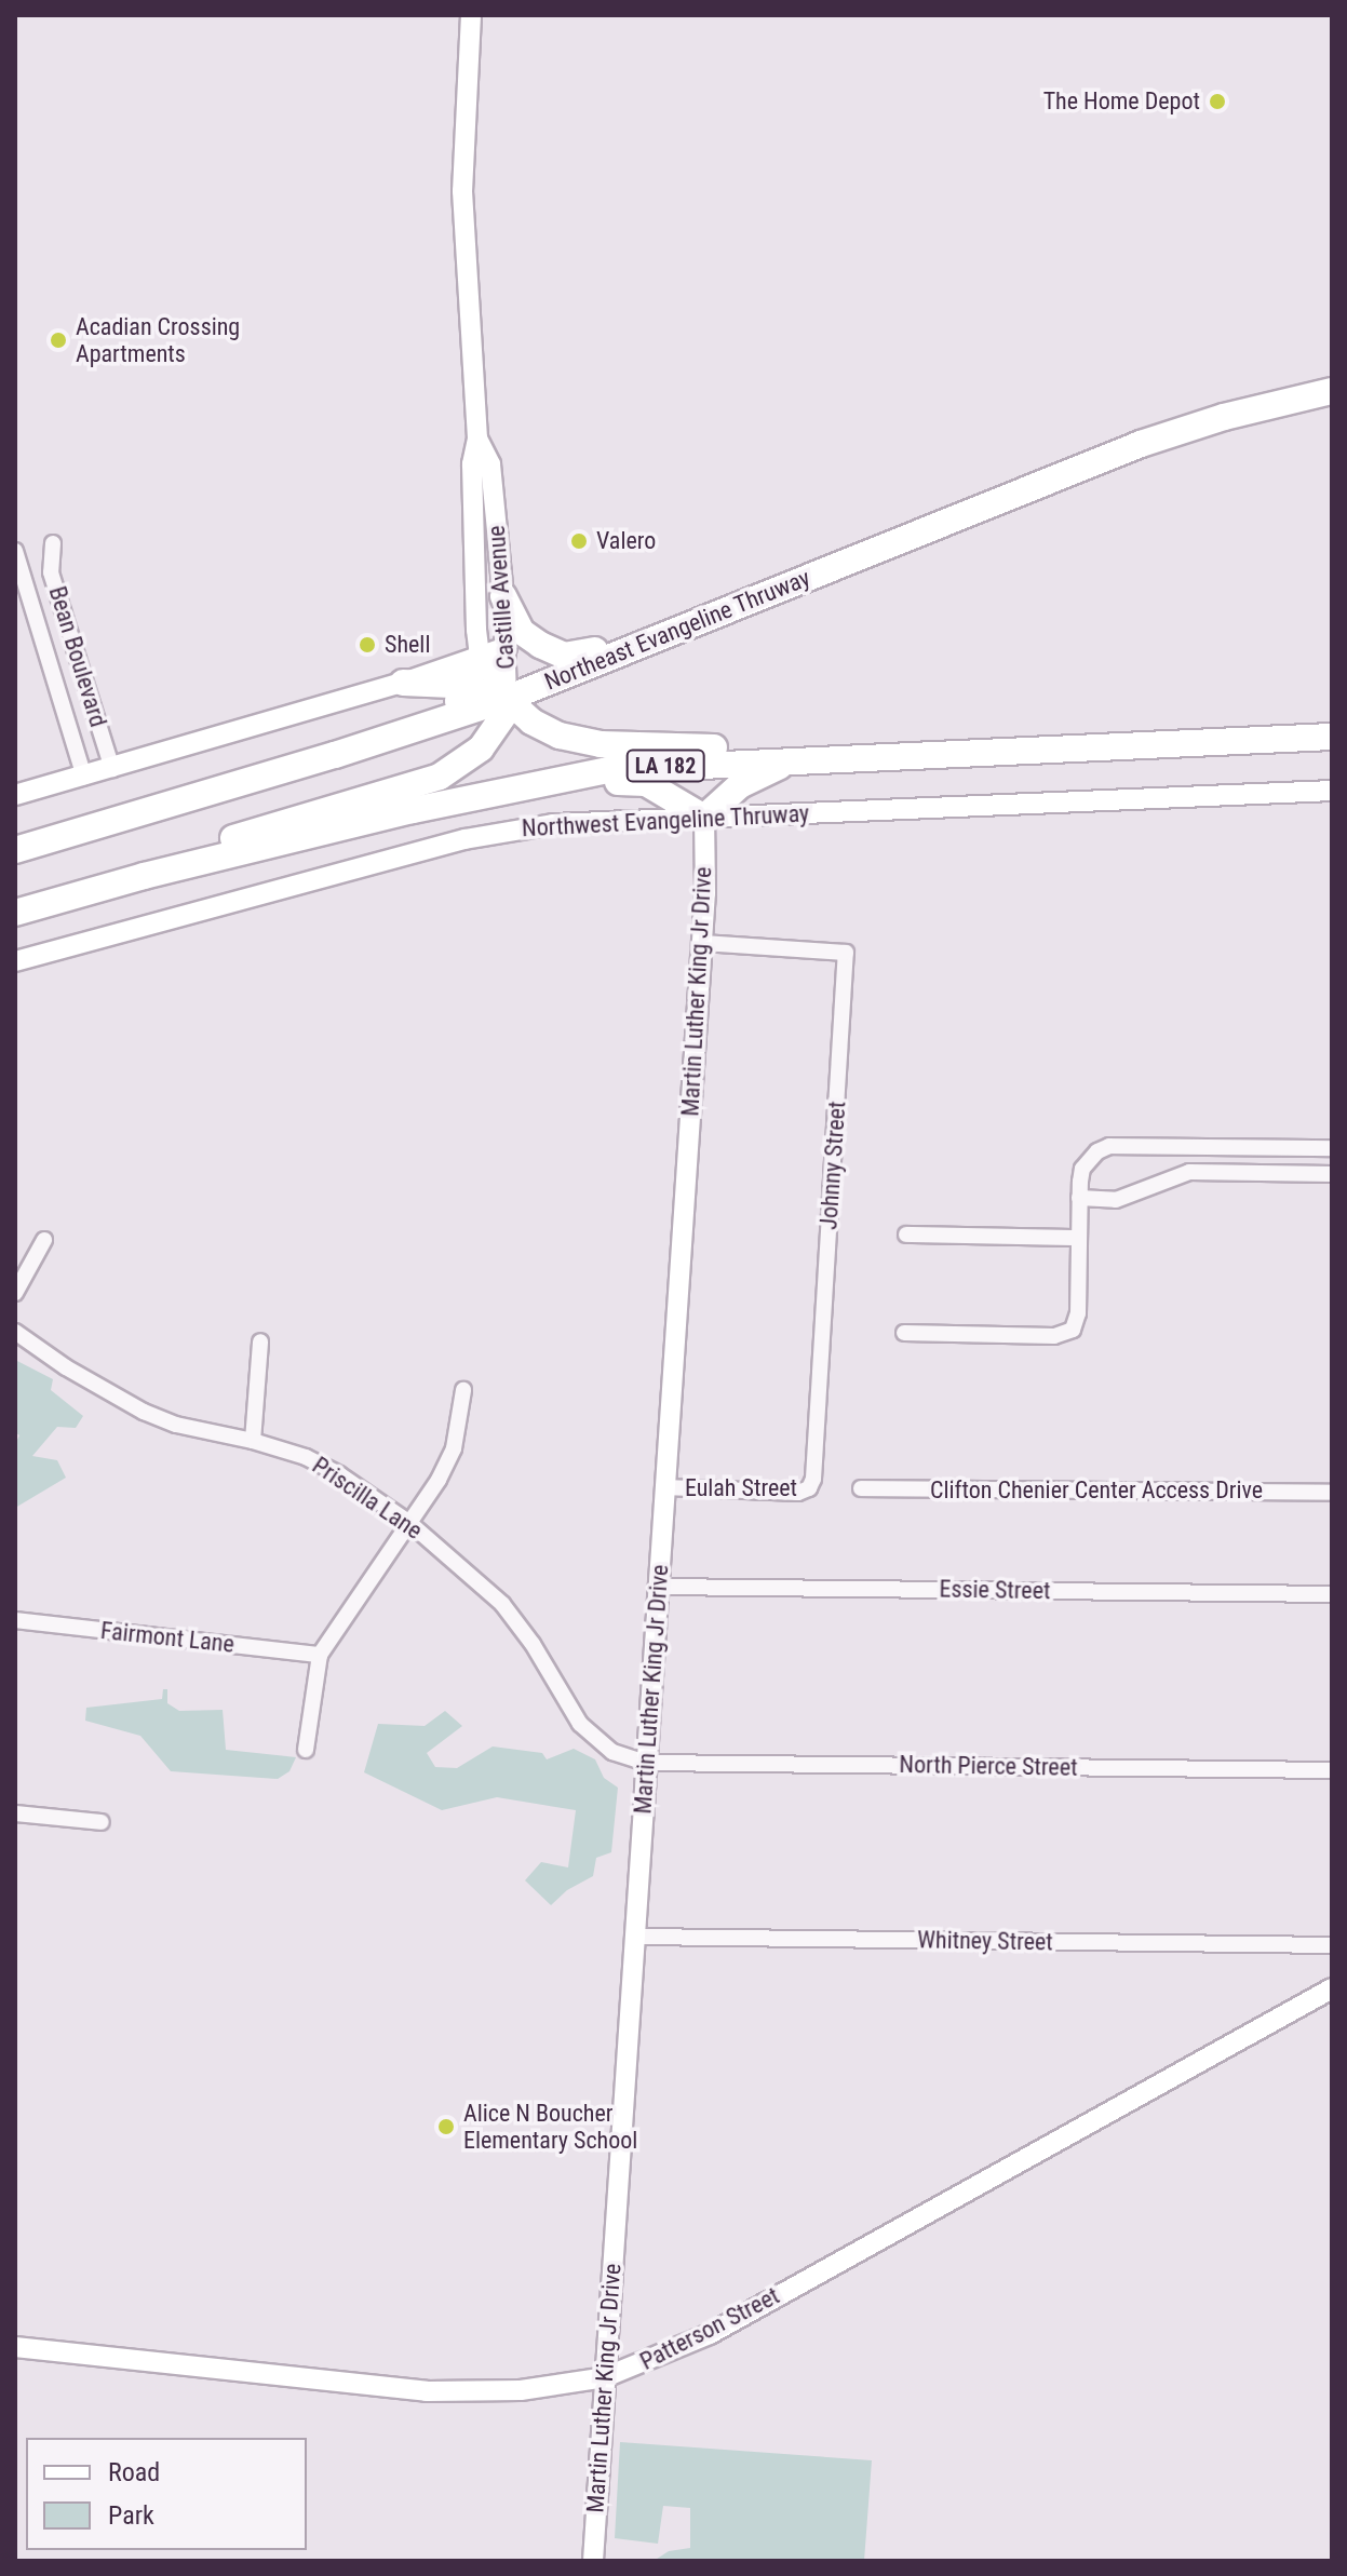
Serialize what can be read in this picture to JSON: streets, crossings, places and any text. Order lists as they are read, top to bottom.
{
  "streets": {
    "highway": ["Northeast Evangeline Thruway", "LA 182", "Northwest Evangeline Thruway"],
    "street": [
      "Castille Avenue",
      "Bean Boulevard",
      "Martin Luther King Jr Drive",
      "Johnny Street",
      "Eulah Street",
      "Clifton Chenier Center Access Drive",
      "Priscilla Lane",
      "Essie Street",
      "Fairmont Lane",
      "North Pierce Street",
      "Whitney Street",
      "Patterson Street"
    ]
  },
  "crossings": [
    ["Castille Avenue", "Northeast Evangeline Thruway"],
    ["Northwest Evangeline Thruway", "Martin Luther King Jr Drive"],
    ["Martin Luther King Jr Drive", "Johnny Street"],
    ["Martin Luther King Jr Drive", "Eulah Street"],
    ["Martin Luther King Jr Drive", "Priscilla Lane"],
    ["Martin Luther King Jr Drive", "Essie Street"],
    ["Martin Luther King Jr Drive", "North Pierce Street"],
    ["Martin Luther King Jr Drive", "Whitney Street"],
    ["Martin Luther King Jr Drive", "Patterson Street"],
    ["Johnny Street", "Eulah Street"],
    ["Priscilla Lane", "North Pierce Street"]
  ],
  "places": [
    "The Home Depot",
    "Acadian Crossing Apartments",
    "Valero",
    "Shell",
    "Alice N Boucher Elementary School"
  ],
  "legend": ["Road", "Park"]
}
